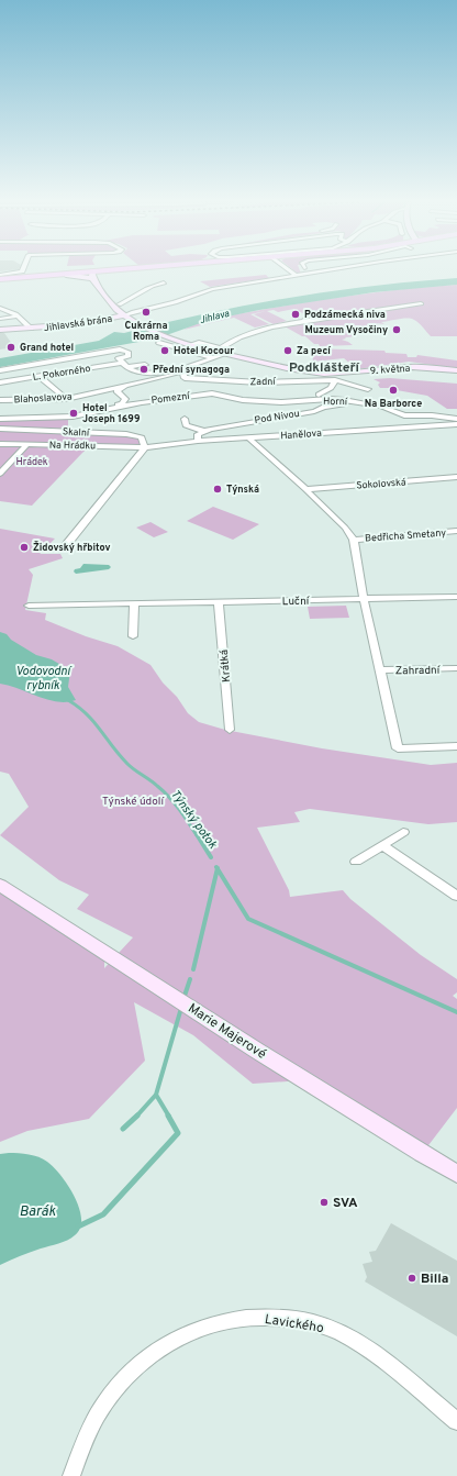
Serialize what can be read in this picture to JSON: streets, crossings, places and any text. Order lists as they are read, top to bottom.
{
  "streets": {
    "main road": ["Jihlavská brána", "9. května", "Marie Majerové"],
    "street": [
      "L. Pokorného",
      "Zadní",
      "Blahoslavova",
      "Pomezní",
      "Horní",
      "Pod Nivou",
      "Skalní",
      "Hanělova",
      "Na Hrádku",
      "Sokolovská",
      "Bedřicha Smetany",
      "Luční",
      "Krátká",
      "Zahradní",
      "Lavického"
    ]
  },
  "crossings": [
    ["9. května", "Zadní"],
    ["9. května", "Blahoslavova"],
    ["9. května", "Horní"],
    ["Zadní", "Blahoslavova"],
    ["Zadní", "Horní"],
    ["Blahoslavova", "Skalní"],
    ["Pomezní", "Horní"],
    ["Pomezní", "Skalní"],
    ["Horní", "Pod Nivou"],
    ["Skalní", "Hanělova"],
    ["Skalní", "Na Hrádku"],
    ["Hanělova", "Na Hrádku"],
    ["Luční", "Krátká"]
  ],
  "districts": ["Podklášteří"],
  "water": [
    "Jihlava",
    "Vodovodní rybník",
    "Týnský potok",
    "Barák"
  ],
  "parks": ["Hrádek", "Týnské údolí"],
  "places": [
    "Cukrárna Roma",
    "Podzámecká niva",
    "Muzeum Vysočiny",
    "Grand hotel",
    "Hotel Kocour",
    "Za pecí",
    "Přední synagoga",
    "Na Barborce",
    "Hotel Joseph 1699",
    "Týnská",
    "Židovský hřbitov",
    "SVA",
    "Billa"
  ]
}
